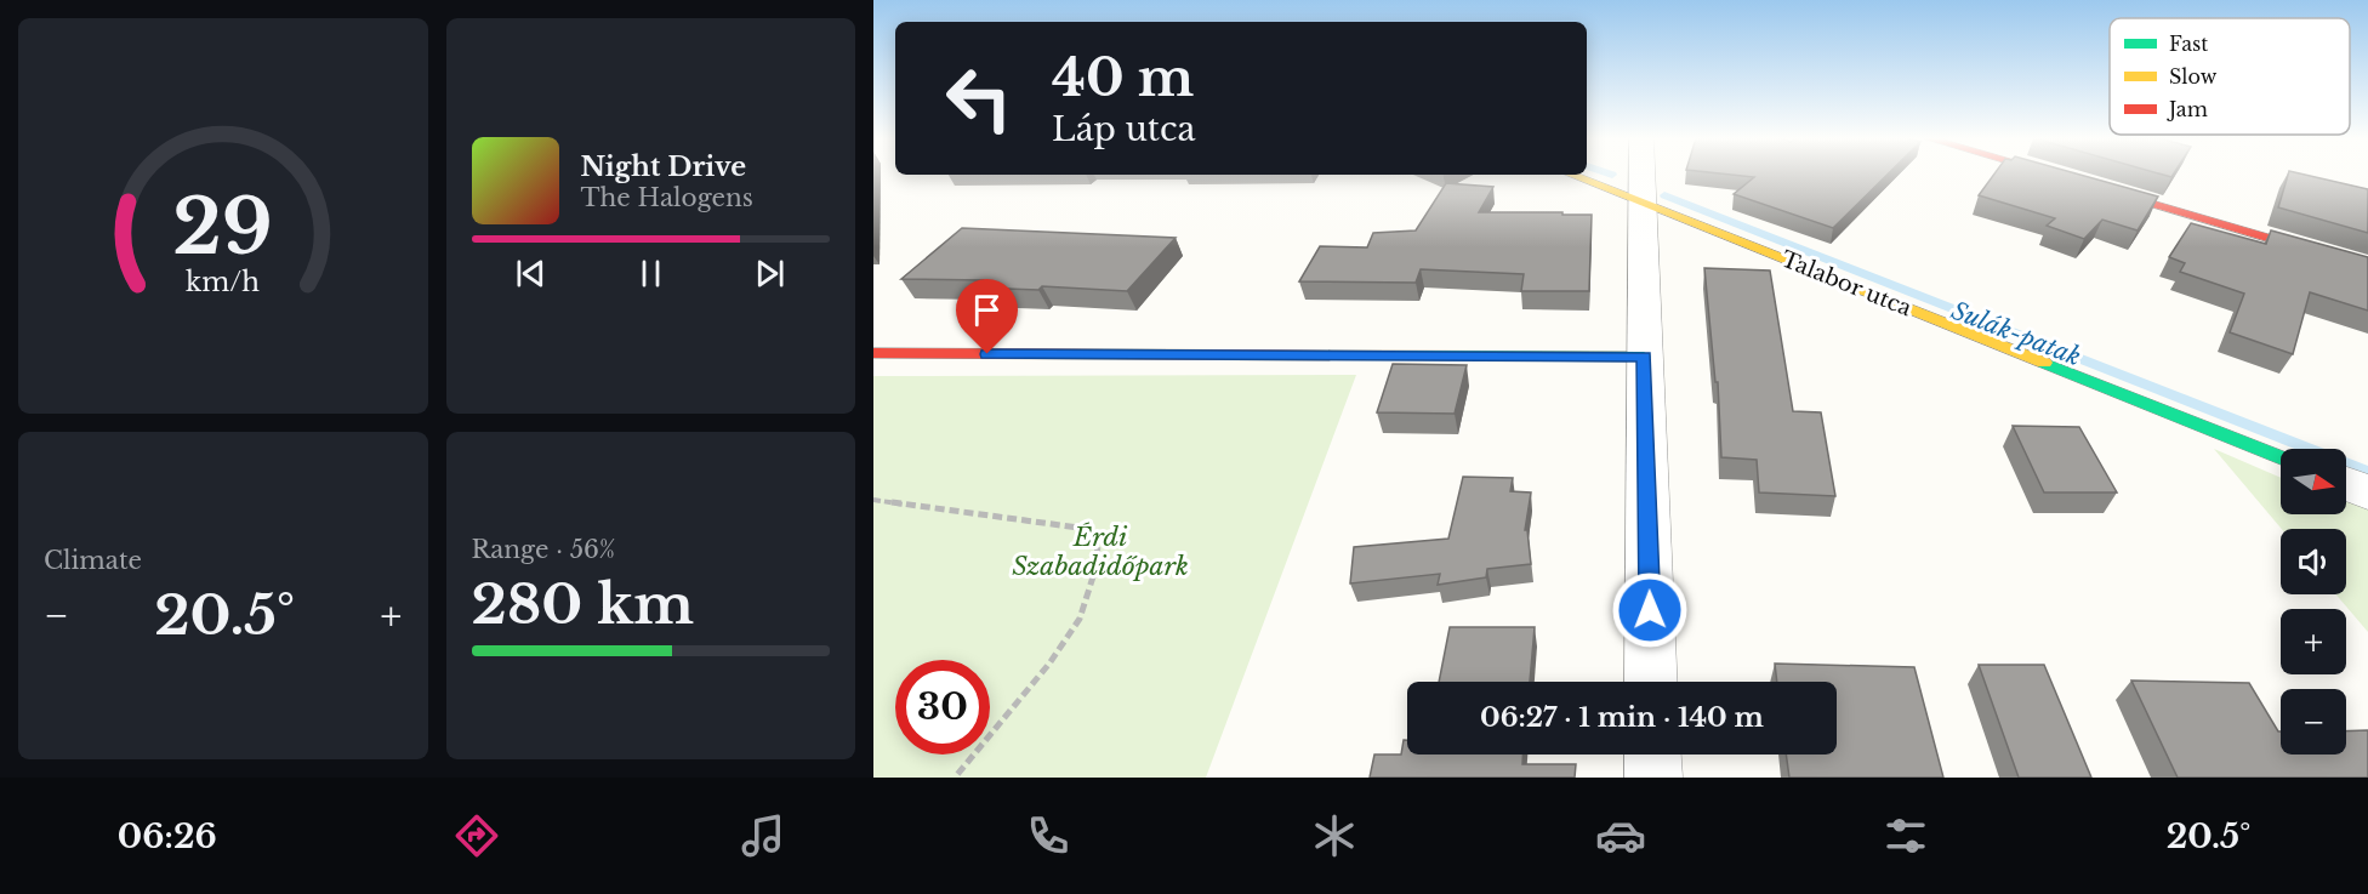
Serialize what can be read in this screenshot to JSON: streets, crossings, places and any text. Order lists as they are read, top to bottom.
{
  "streets": {
    "street": ["Talabor utca"]
  },
  "water": ["Sulák-patak"],
  "parks": ["Érdi Szabadidőpark"],
  "legend": ["Fast", "Slow", "Jam"],
  "north": "right",
  "page": {
    "turn": ["40 m", "Láp utca"],
    "song": ["Night Drive", "The Halogens"],
    "tile": [
      "Climate",
      ["Range · 56%", "280 km"]
    ],
    "map_buttons": ["+", "−"],
    "heat": ["−", "20.5°", "+"],
    "limit": "30",
    "trip": "06:27 · 1 min · 140 m",
    "tabs": ["06:26", "20.5°"],
    "gauge": ["29", "km/h"]
  }
}
